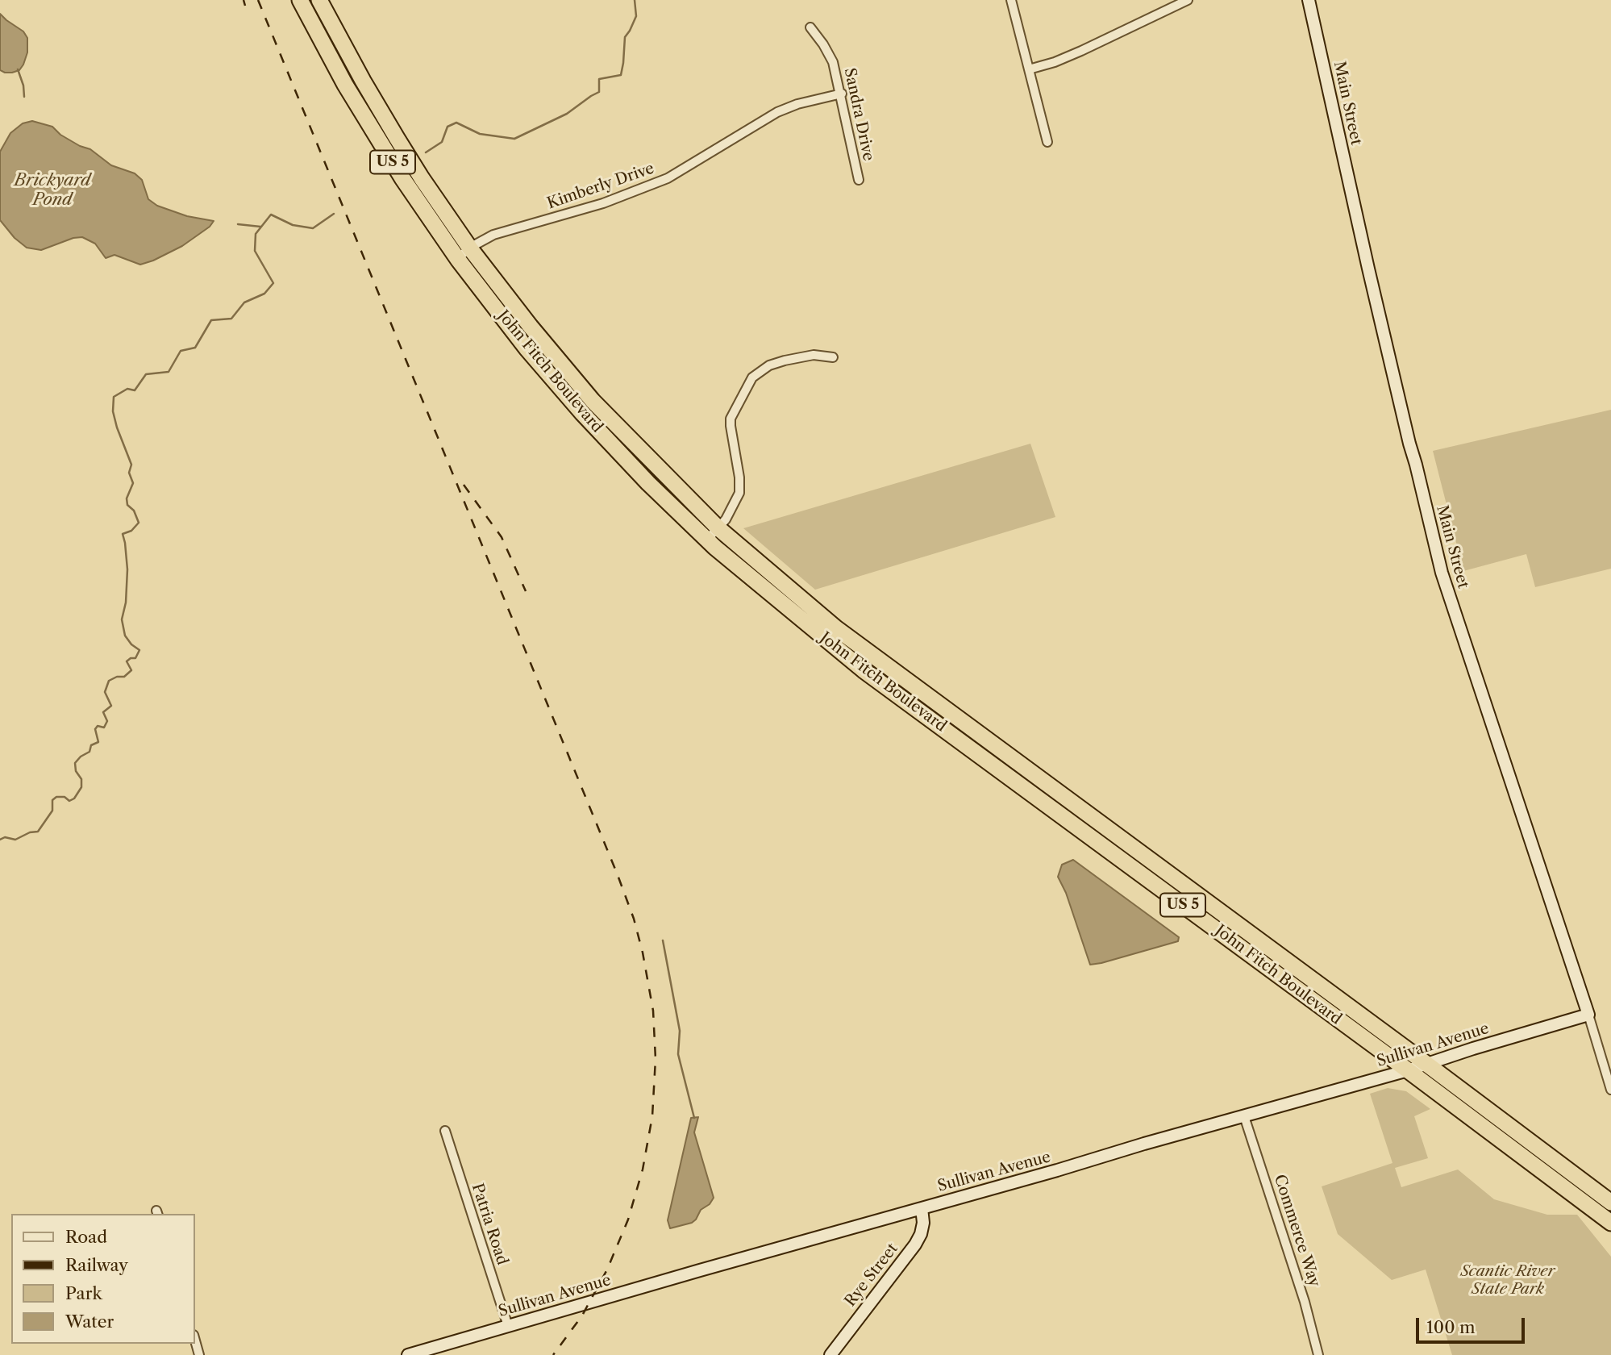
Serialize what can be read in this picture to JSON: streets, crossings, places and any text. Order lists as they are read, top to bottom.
{
  "streets": {
    "highway": ["US 5", "John Fitch Boulevard"],
    "street": [
      "Main Street",
      "Sandra Drive",
      "Kimberly Drive",
      "Sullivan Avenue",
      "Patria Road",
      "Commerce Way",
      "Rye Street"
    ]
  },
  "crossings": [
    ["Main Street", "Sullivan Avenue"],
    ["Sandra Drive", "Kimberly Drive"],
    ["Kimberly Drive", "John Fitch Boulevard"],
    ["John Fitch Boulevard", "Sullivan Avenue"],
    ["Sullivan Avenue", "Patria Road"],
    ["Sullivan Avenue", "Commerce Way"],
    ["Sullivan Avenue", "Rye Street"]
  ],
  "water": ["Brickyard Pond"],
  "parks": ["Scantic River State Park"],
  "legend": [
    "Road",
    "Railway",
    "Park",
    "Water"
  ],
  "scale_bar": "100 m"
}
